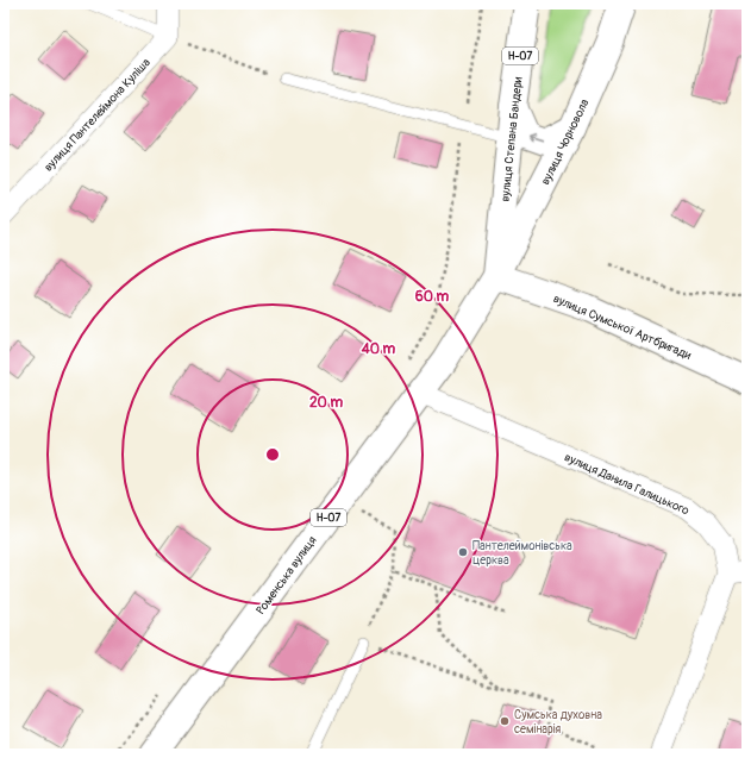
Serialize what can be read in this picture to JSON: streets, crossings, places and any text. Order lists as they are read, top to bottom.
{
  "streets": {
    "main road": [
      "Н-07",
      "вулиця Степана Бандери",
      "вулиця Чорновола",
      "вулиця Сумської Артбригади",
      "Роменська вулиця"
    ],
    "street": ["вулиця Пантелеймона Куліша", "вулиця Данила Галицького"]
  },
  "crossings": [
    ["вулиця Степана Бандери", "вулиця Чорновола"],
    ["вулиця Степана Бандери", "вулиця Сумської Артбригади"],
    ["вулиця Степана Бандери", "Роменська вулиця"],
    ["вулиця Чорновола", "вулиця Сумської Артбригади"],
    ["вулиця Чорновола", "Роменська вулиця"],
    ["вулиця Сумської Артбригади", "Роменська вулиця"],
    ["вулиця Данила Галицького", "Роменська вулиця"]
  ],
  "places": ["Пантелеймонівська церква", "Сумська духовна семінарія"],
  "rings": ["60 m", "40 m", "20 m"]
}
